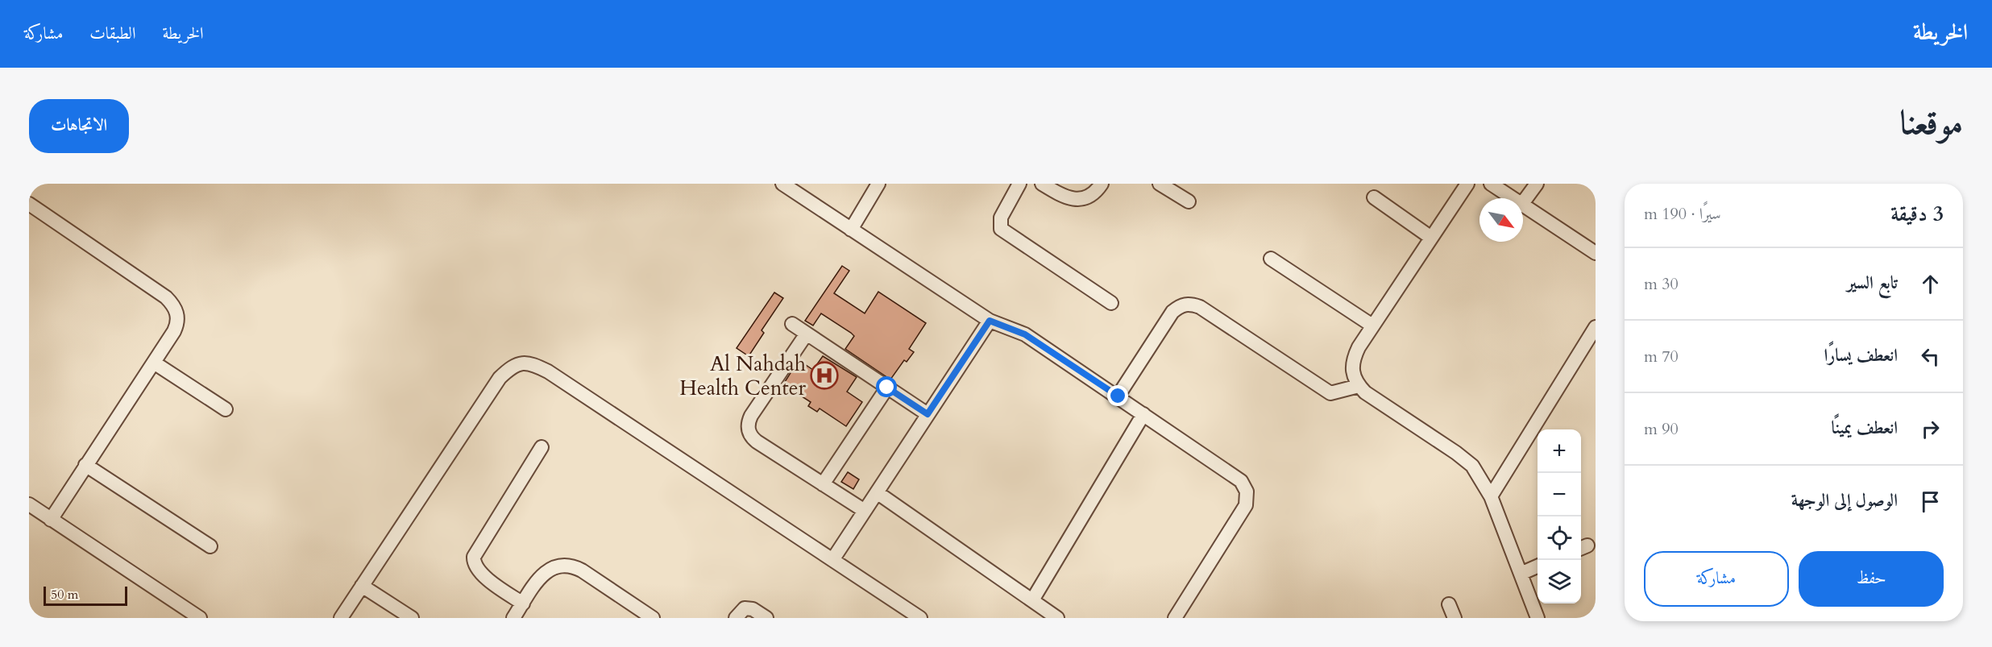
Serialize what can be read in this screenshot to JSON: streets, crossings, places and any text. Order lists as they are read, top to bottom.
{
  "places": {
    "hospital": ["Al Nahdah Health Center"]
  },
  "scale_bar": "50 m",
  "north": "bottom right",
  "page": {
    "header": "الخريطة",
    "nav": ["الخريطة", "الطبقات", "مشاركة"],
    "title": "موقعنا",
    "buttons": [
      "الاتجاهات",
      ["حفظ", "مشاركة"]
    ],
    "heading": ["3 دقيقة", "سيرًا · 190 m"],
    "list": [
      ["تابع السير", "30 m"],
      ["انعطف يسارًا", "70 m"],
      ["انعطف يمينًا", "90 m"],
      "الوصول إلى الوجهة"
    ],
    "map_buttons": ["+", "−"],
    "scale": "50 m"
  }
}
